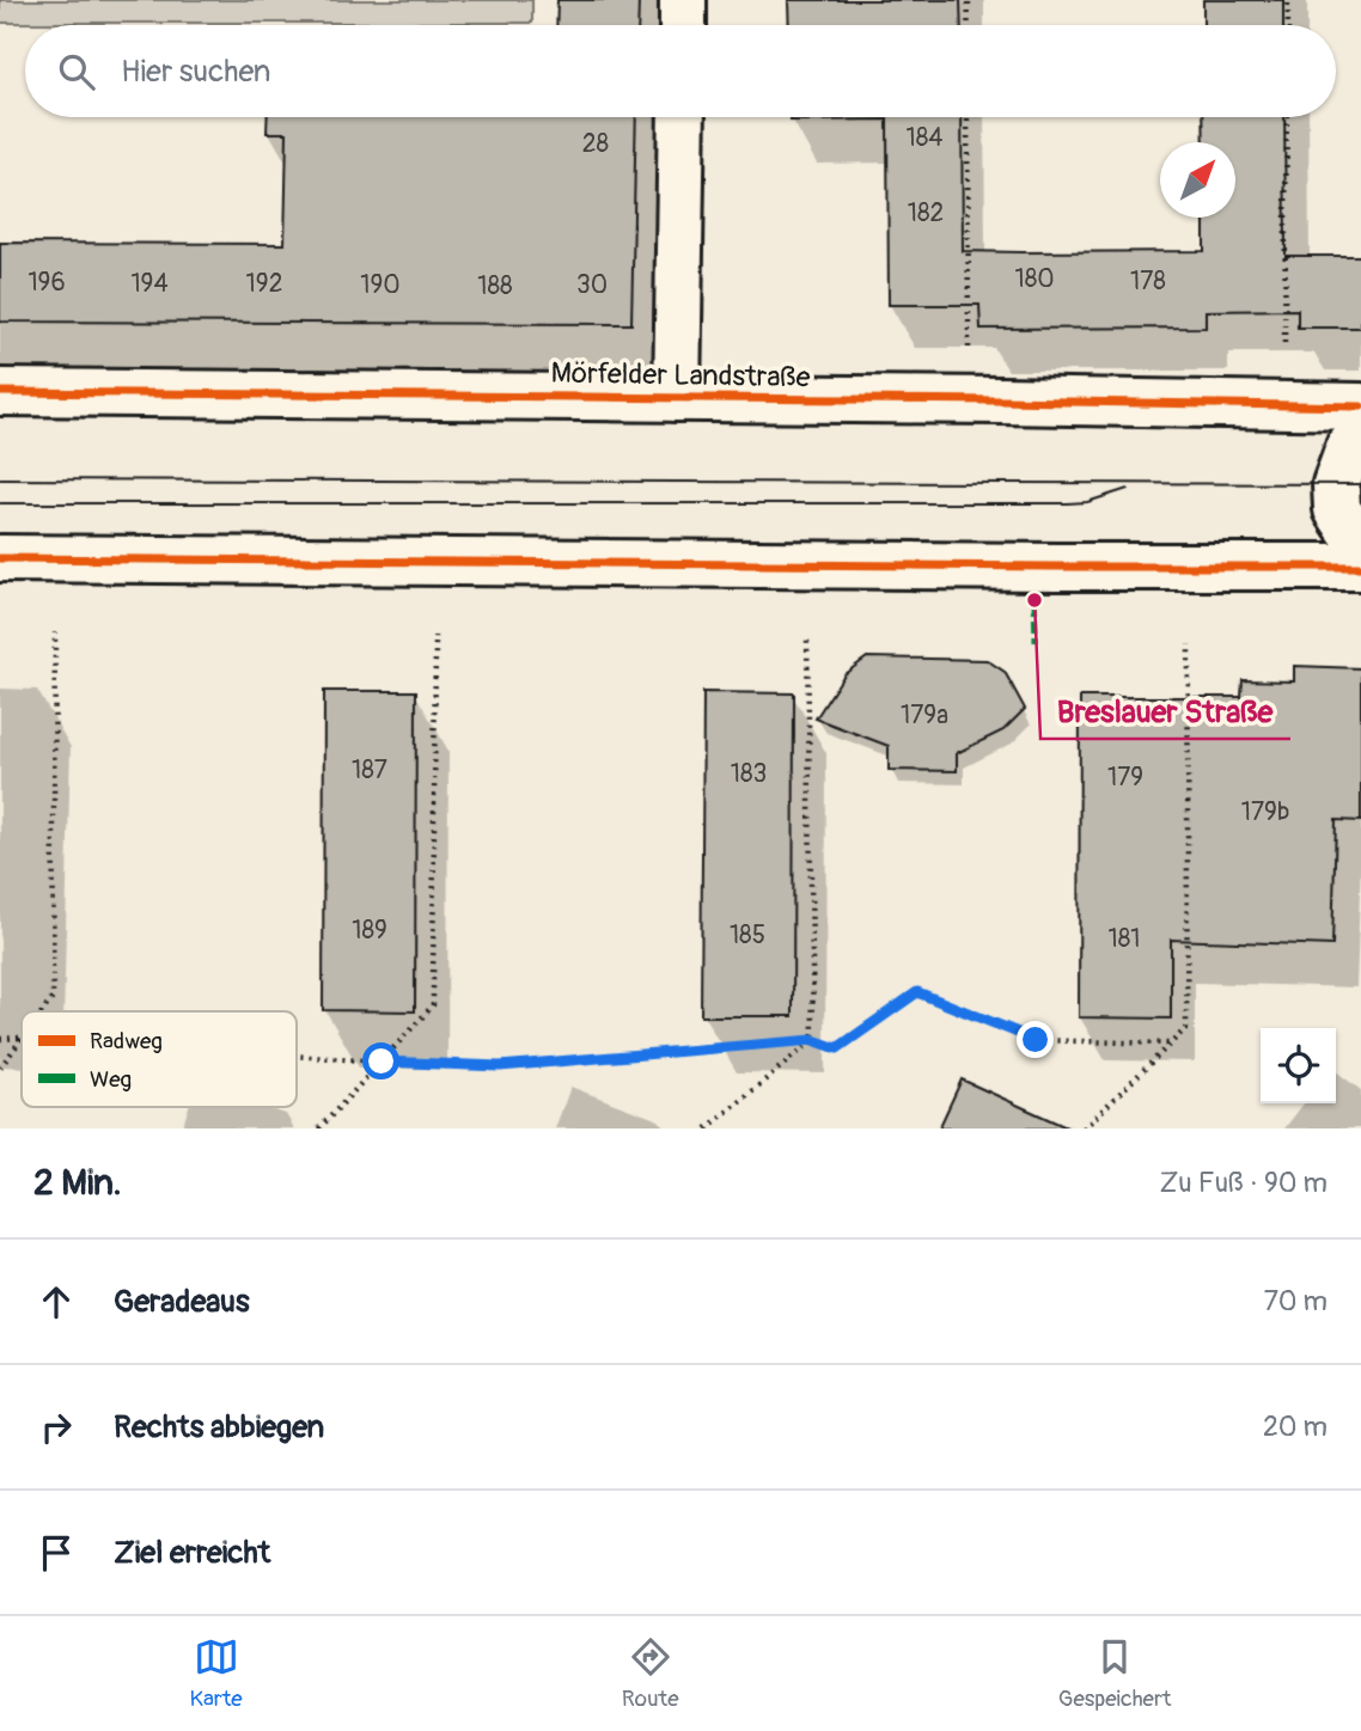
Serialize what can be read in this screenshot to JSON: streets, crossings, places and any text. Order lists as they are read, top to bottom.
{
  "streets": {
    "main road": ["Mörfelder Landstraße"]
  },
  "places": ["Breslauer Straße"],
  "house_numbers": [
    "184",
    "28",
    "182",
    "180",
    "178",
    "196",
    "194",
    "192",
    "190",
    "30",
    "188",
    "179a",
    "187",
    "183",
    "179",
    "179b",
    "189",
    "185",
    "181"
  ],
  "legend": ["Radweg", "Weg"],
  "north": "top right",
  "page": {
    "search": "Hier suchen",
    "heading": ["2 Min.", "Zu Fuß · 90 m"],
    "list": [
      ["Geradeaus", "70 m"],
      ["Rechts abbiegen", "20 m"],
      "Ziel erreicht"
    ],
    "nav": ["Karte", "Route", "Gespeichert"]
  }
}
